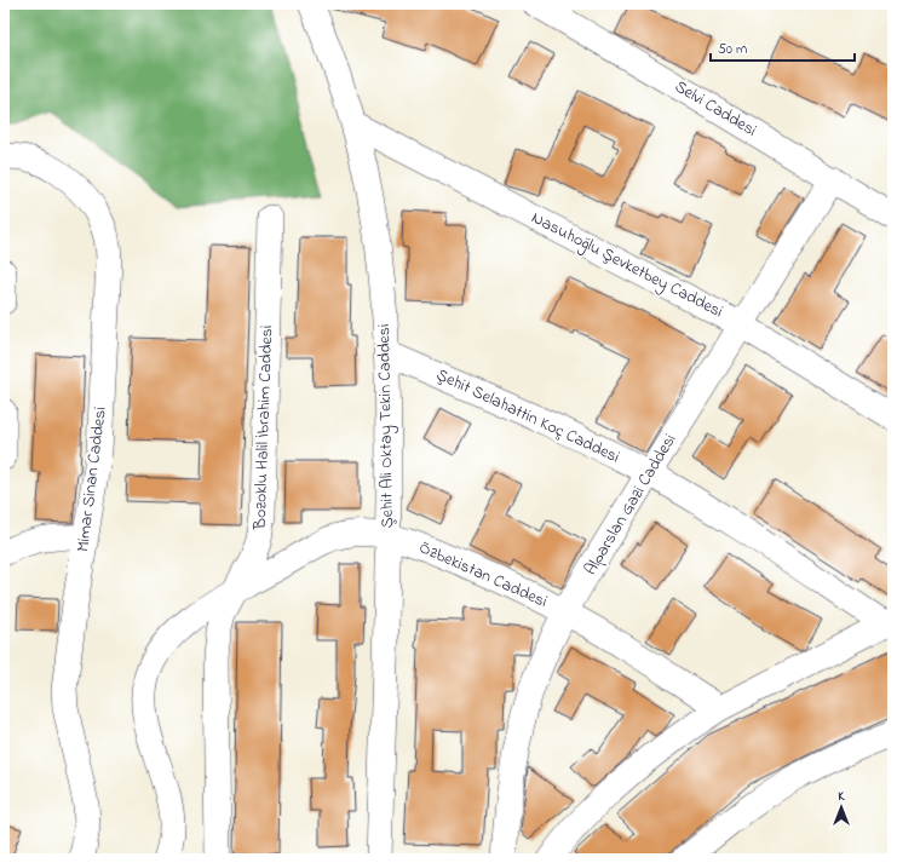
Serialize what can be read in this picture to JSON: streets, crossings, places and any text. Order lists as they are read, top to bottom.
{
  "streets": {
    "street": [
      "Selvi Caddesi",
      "Nasuhoğlu Şevketbey Caddesi",
      "Şehit Selahattin Koç Caddesi",
      "Şehit Ali Oktay Tekin Caddesi",
      "Bozoklu Halil İbrahim Caddesi",
      "Mimar Sinan Caddesi",
      "Alparslan Gazi Caddesi",
      "Özbekistan Caddesi"
    ]
  },
  "crossings": [
    ["Selvi Caddesi", "Alparslan Gazi Caddesi"],
    ["Nasuhoğlu Şevketbey Caddesi", "Şehit Ali Oktay Tekin Caddesi"],
    ["Nasuhoğlu Şevketbey Caddesi", "Alparslan Gazi Caddesi"],
    ["Şehit Selahattin Koç Caddesi", "Şehit Ali Oktay Tekin Caddesi"],
    ["Şehit Selahattin Koç Caddesi", "Alparslan Gazi Caddesi"],
    ["Şehit Ali Oktay Tekin Caddesi", "Özbekistan Caddesi"],
    ["Bozoklu Halil İbrahim Caddesi", "Özbekistan Caddesi"],
    ["Alparslan Gazi Caddesi", "Özbekistan Caddesi"]
  ],
  "scale_bar": "50 m",
  "north": "top"
}
